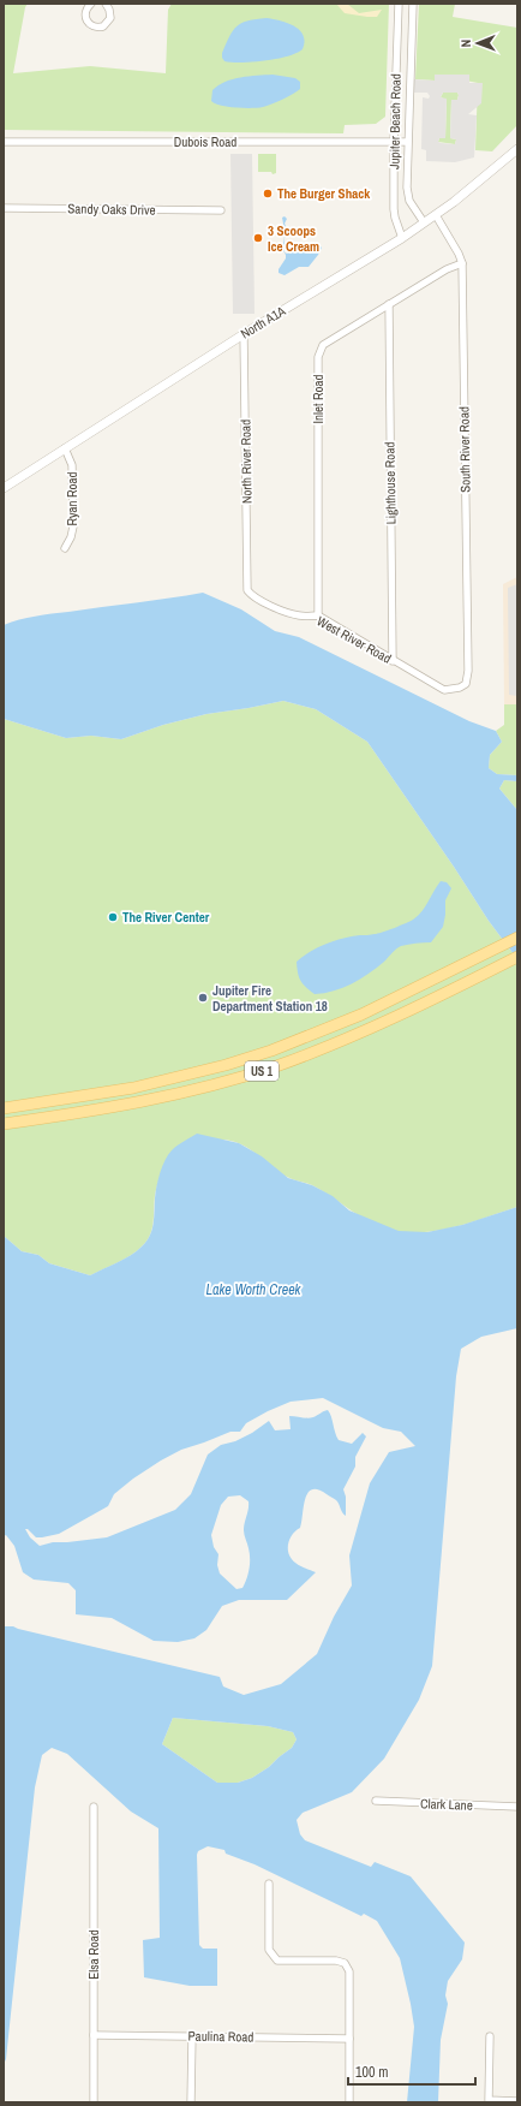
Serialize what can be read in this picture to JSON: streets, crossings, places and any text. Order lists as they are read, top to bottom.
{
  "streets": {
    "main road": ["US 1"],
    "street": [
      "Jupiter Beach Road",
      "Dubois Road",
      "Sandy Oaks Drive",
      "North A1A",
      "Inlet Road",
      "South River Road",
      "North River Road",
      "Lighthouse Road",
      "Ryan Road",
      "West River Road",
      "Clark Lane",
      "Elsa Road",
      "Paulina Road"
    ]
  },
  "crossings": [
    ["Jupiter Beach Road", "Dubois Road"],
    ["Jupiter Beach Road", "North A1A"],
    ["North A1A", "South River Road"],
    ["North A1A", "North River Road"],
    ["North A1A", "Ryan Road"],
    ["Inlet Road", "South River Road"],
    ["Inlet Road", "Lighthouse Road"],
    ["Inlet Road", "West River Road"],
    ["South River Road", "West River Road"],
    ["North River Road", "West River Road"],
    ["Lighthouse Road", "West River Road"],
    ["Elsa Road", "Paulina Road"]
  ],
  "water": ["Lake Worth Creek"],
  "places": [
    "The Burger Shack",
    "3 Scoops Ice Cream",
    "The River Center",
    "Jupiter Fire Department Station 18"
  ],
  "scale_bar": "100 m",
  "north": "left"
}
